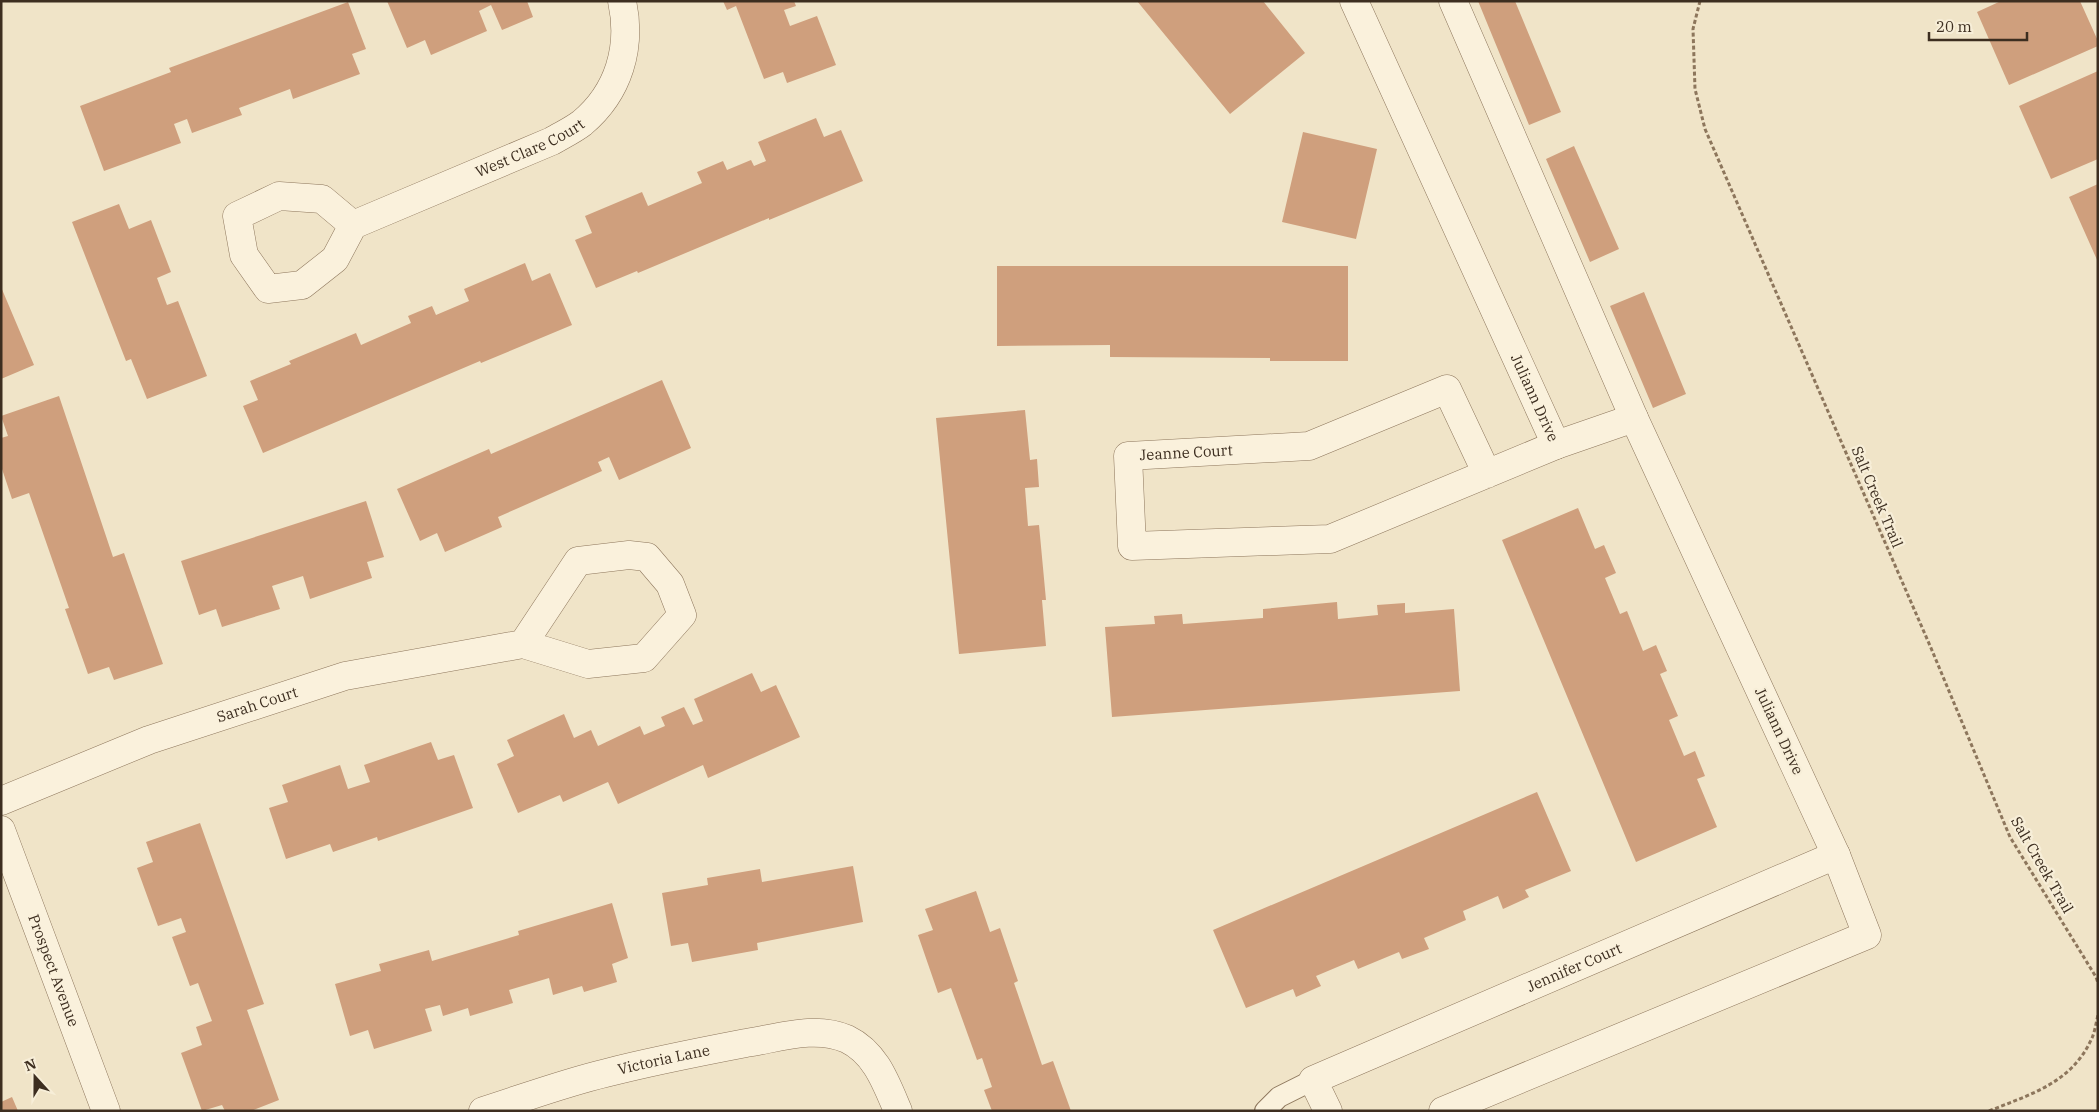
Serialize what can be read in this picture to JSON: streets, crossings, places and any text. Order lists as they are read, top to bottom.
{
  "streets": {
    "street": [
      "West Clare Court",
      "Juliann Drive",
      "Jeanne Court",
      "Sarah Court",
      "Jennifer Court",
      "Prospect Avenue",
      "Victoria Lane"
    ],
    "path": ["Salt Creek Trail"]
  },
  "crossings": [
    ["Juliann Drive", "Jeanne Court"],
    ["Juliann Drive", "Jennifer Court"]
  ],
  "scale_bar": "20 m",
  "north": "top"
}
